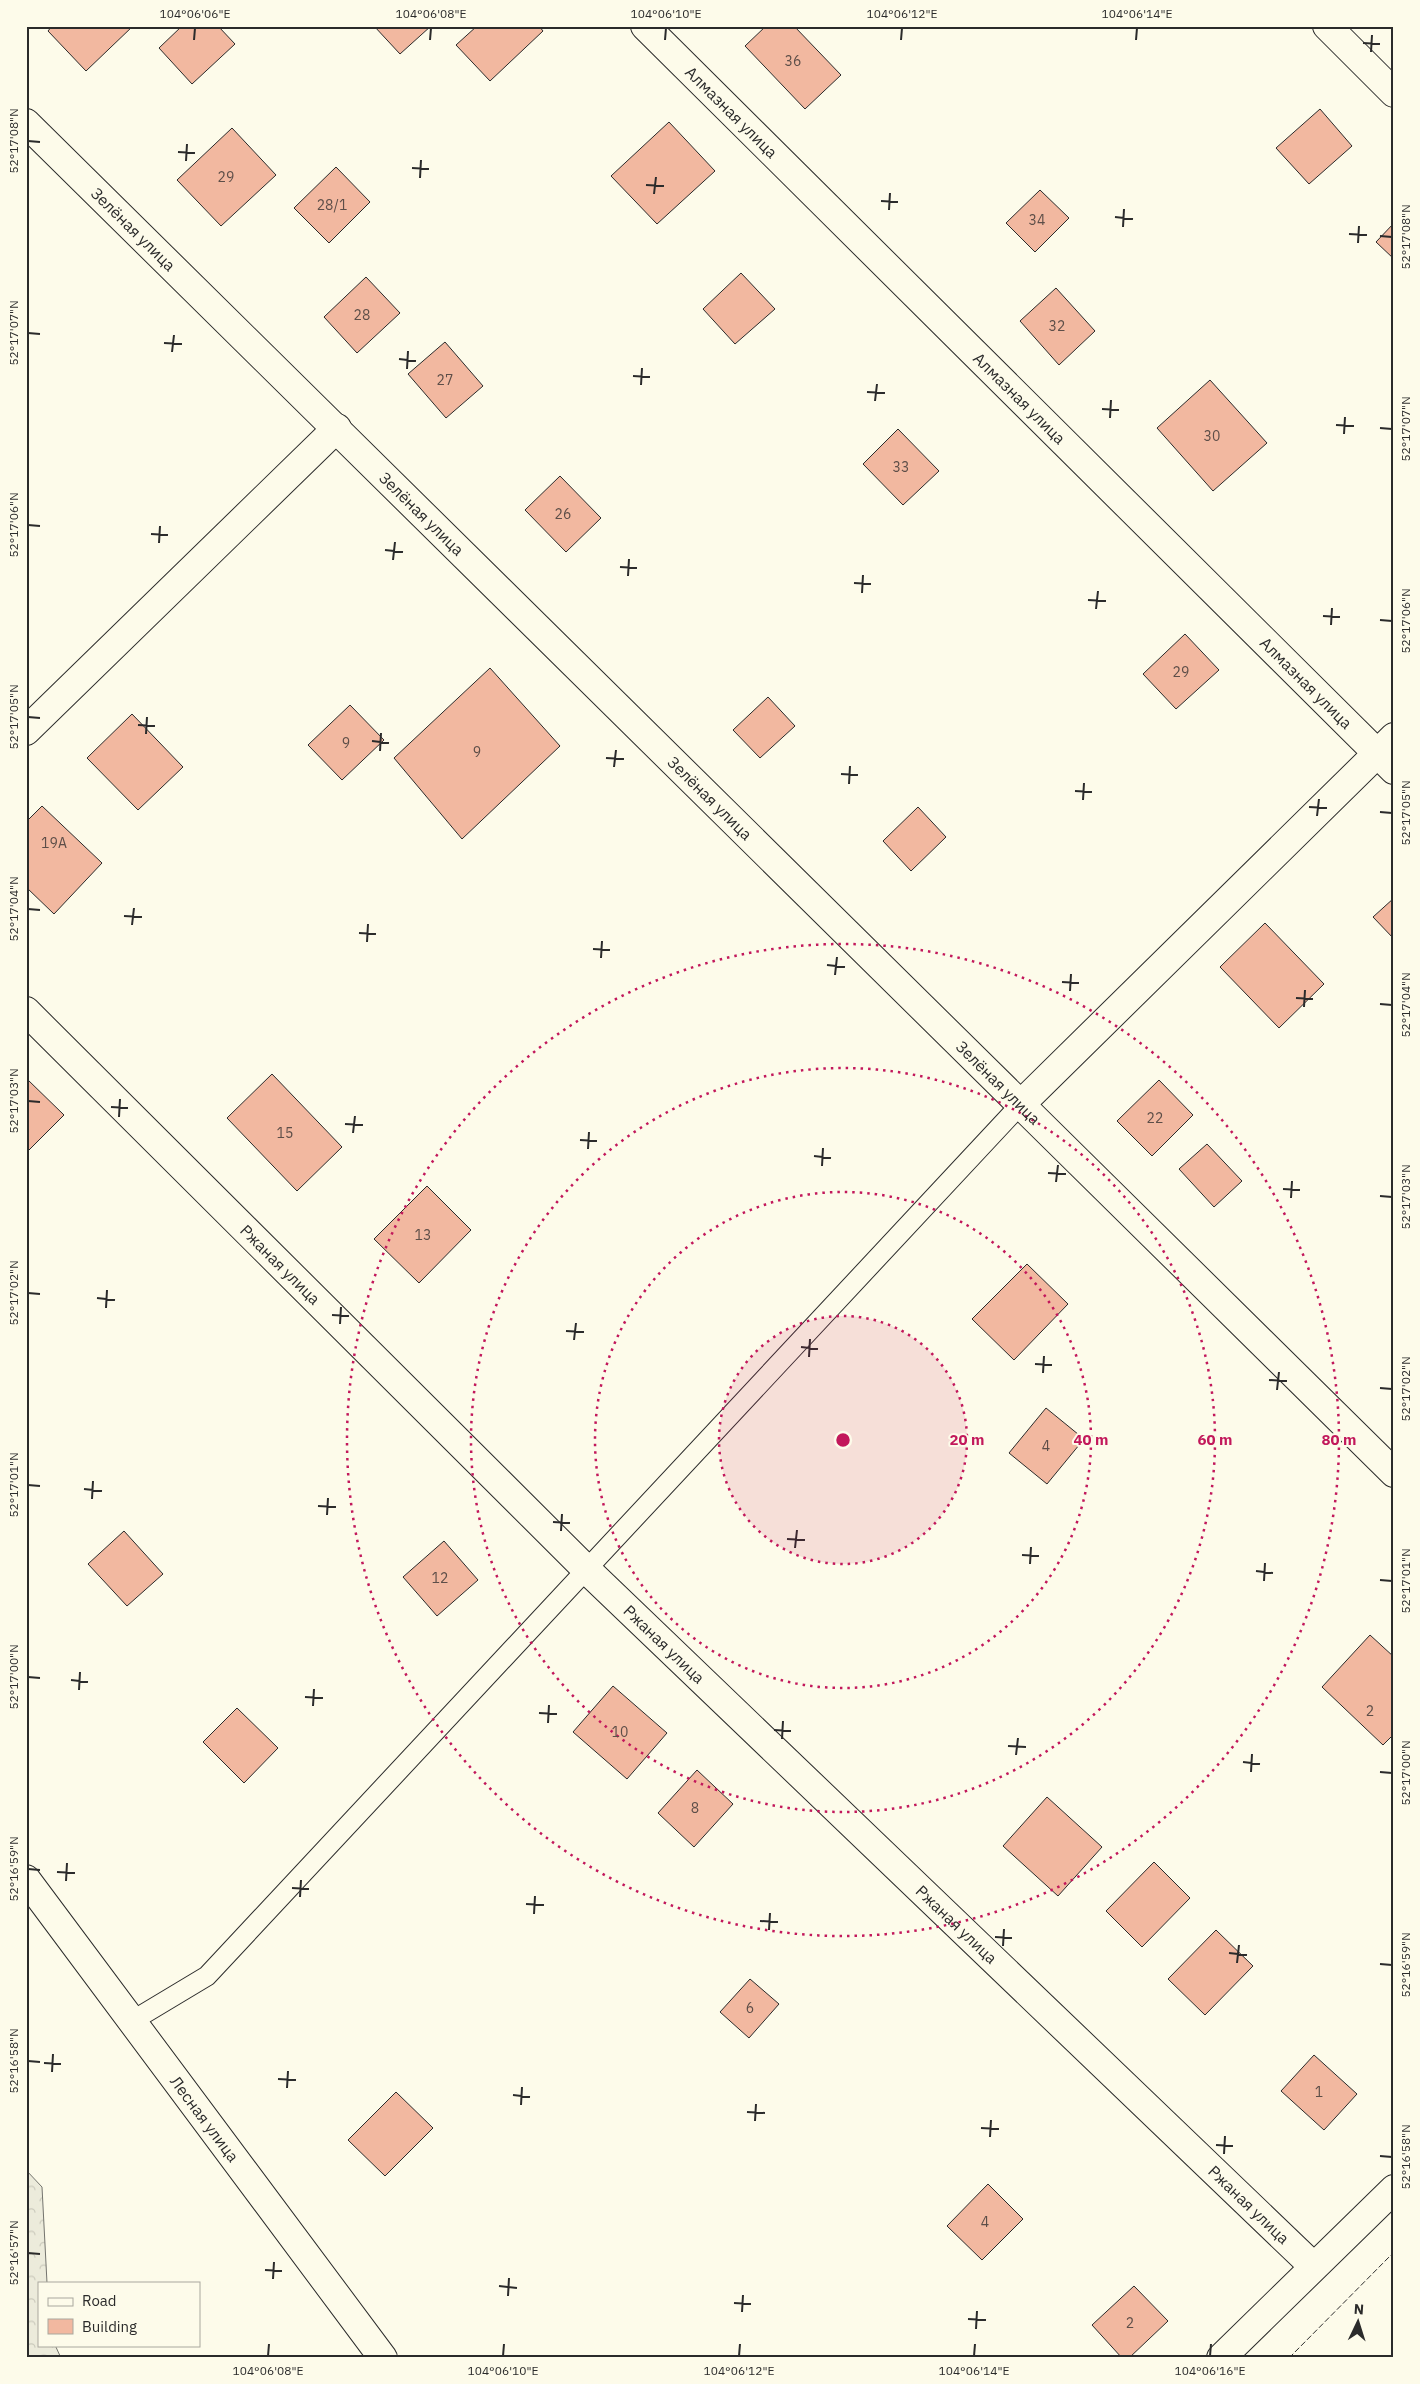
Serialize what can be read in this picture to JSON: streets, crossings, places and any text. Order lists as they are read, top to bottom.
{
  "streets": {
    "street": [
      "Алмазная улица",
      "Зелёная улица",
      "Ржаная улица",
      "Лесная улица"
    ]
  },
  "house_numbers": [
    "36",
    "29",
    "28/1",
    "34",
    "28",
    "32",
    "27",
    "30",
    "33",
    "26",
    "29",
    "9",
    "9",
    "19А",
    "22",
    "15",
    "13",
    "4",
    "12",
    "2",
    "10",
    "8",
    "6",
    "1",
    "4",
    "2"
  ],
  "legend": ["Road", "Building"],
  "north": "top",
  "coordinates": [
    "104°06'06\"E",
    "104°06'08\"E",
    "104°06'10\"E",
    "104°06'12\"E",
    "104°06'14\"E",
    "52°17'08\"N",
    "52°17'07\"N",
    "52°17'06\"N",
    "52°17'05\"N",
    "52°17'04\"N",
    "52°17'03\"N",
    "52°17'02\"N",
    "52°17'01\"N",
    "52°17'00\"N",
    "52°16'59\"N",
    "52°16'58\"N",
    "52°16'57\"N",
    "104°06'16\"E"
  ],
  "rings": [
    "20 m",
    "40 m",
    "60 m",
    "80 m"
  ]
}
